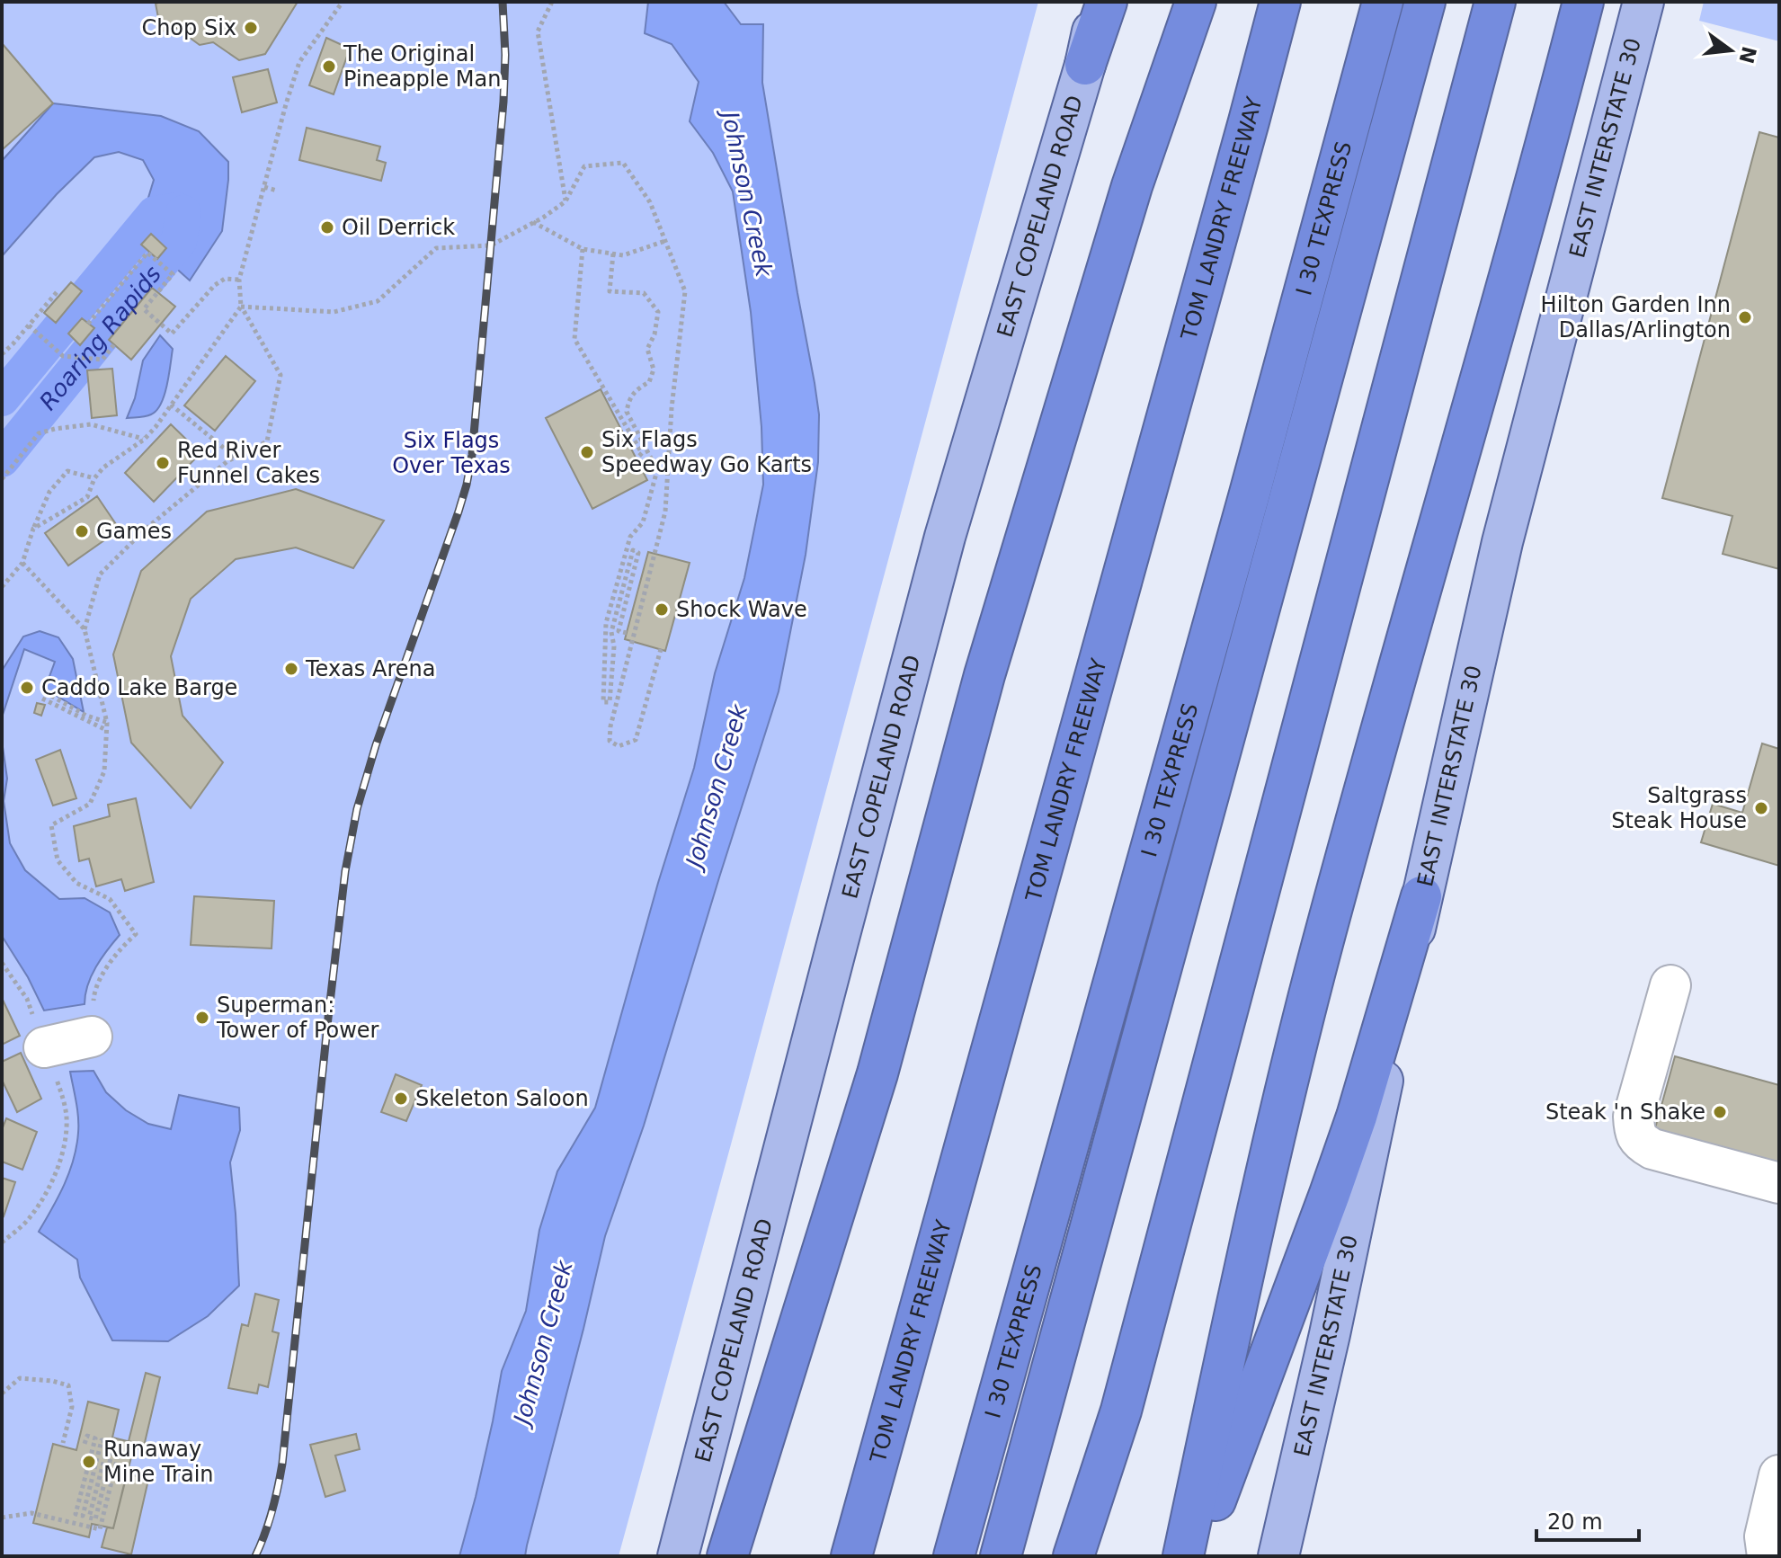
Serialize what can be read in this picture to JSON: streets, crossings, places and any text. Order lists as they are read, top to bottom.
{
  "streets": {
    "highway": ["TOM LANDRY FREEWAY", "I 30 TEXPRESS"],
    "main road": ["EAST INTERSTATE 30", "EAST COPELAND ROAD"]
  },
  "water": ["Johnson Creek", "Roaring Rapids"],
  "parks": ["Six Flags Over Texas"],
  "places": [
    "Chop Six",
    "The Original Pineapple Man",
    "Oil Derrick",
    "Hilton Garden Inn Dallas/Arlington",
    "Six Flags Speedway Go Karts",
    "Red River Funnel Cakes",
    "Games",
    "Shock Wave",
    "Texas Arena",
    "Caddo Lake Barge",
    "Saltgrass Steak House",
    "Superman: Tower of Power",
    "Skeleton Saloon",
    "Steak 'n Shake",
    "Runaway Mine Train"
  ],
  "scale_bar": "20 m",
  "north": "right"
}
